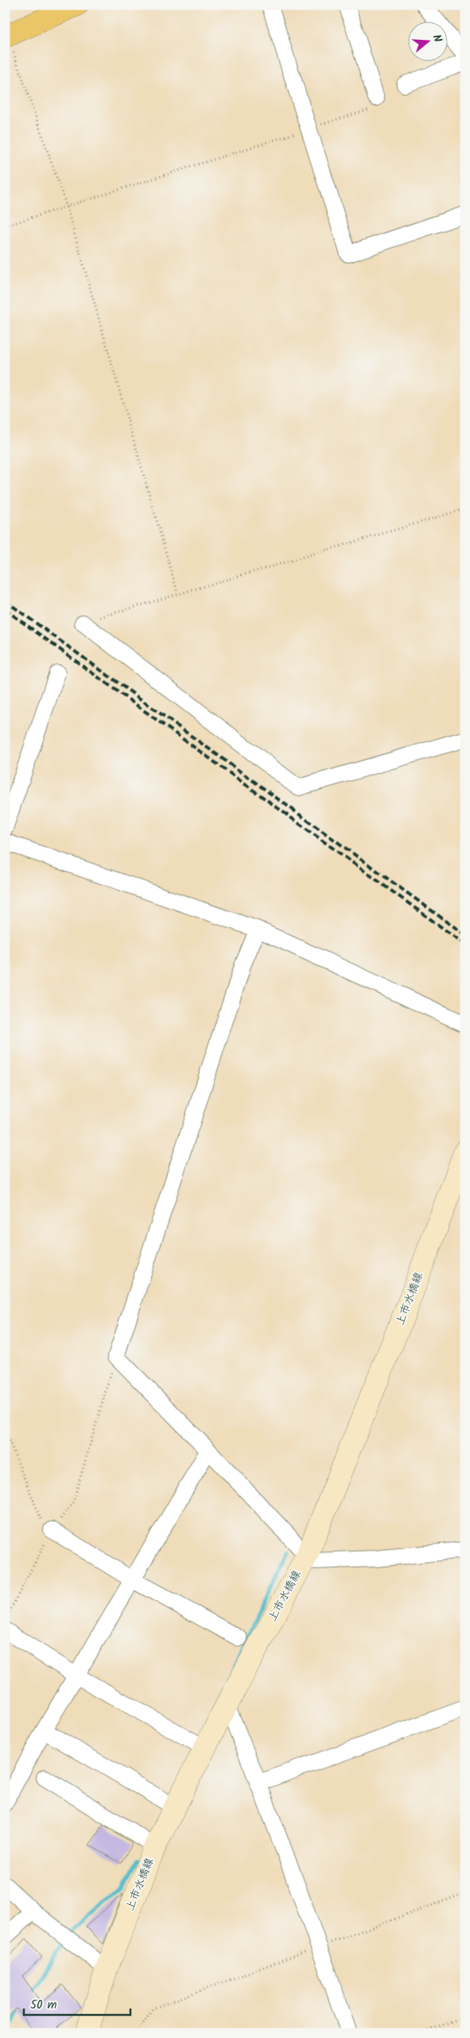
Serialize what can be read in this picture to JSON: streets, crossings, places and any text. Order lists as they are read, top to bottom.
{
  "streets": {
    "main road": ["上市水橋線"]
  },
  "scale_bar": "50 m",
  "north": "right"
}
